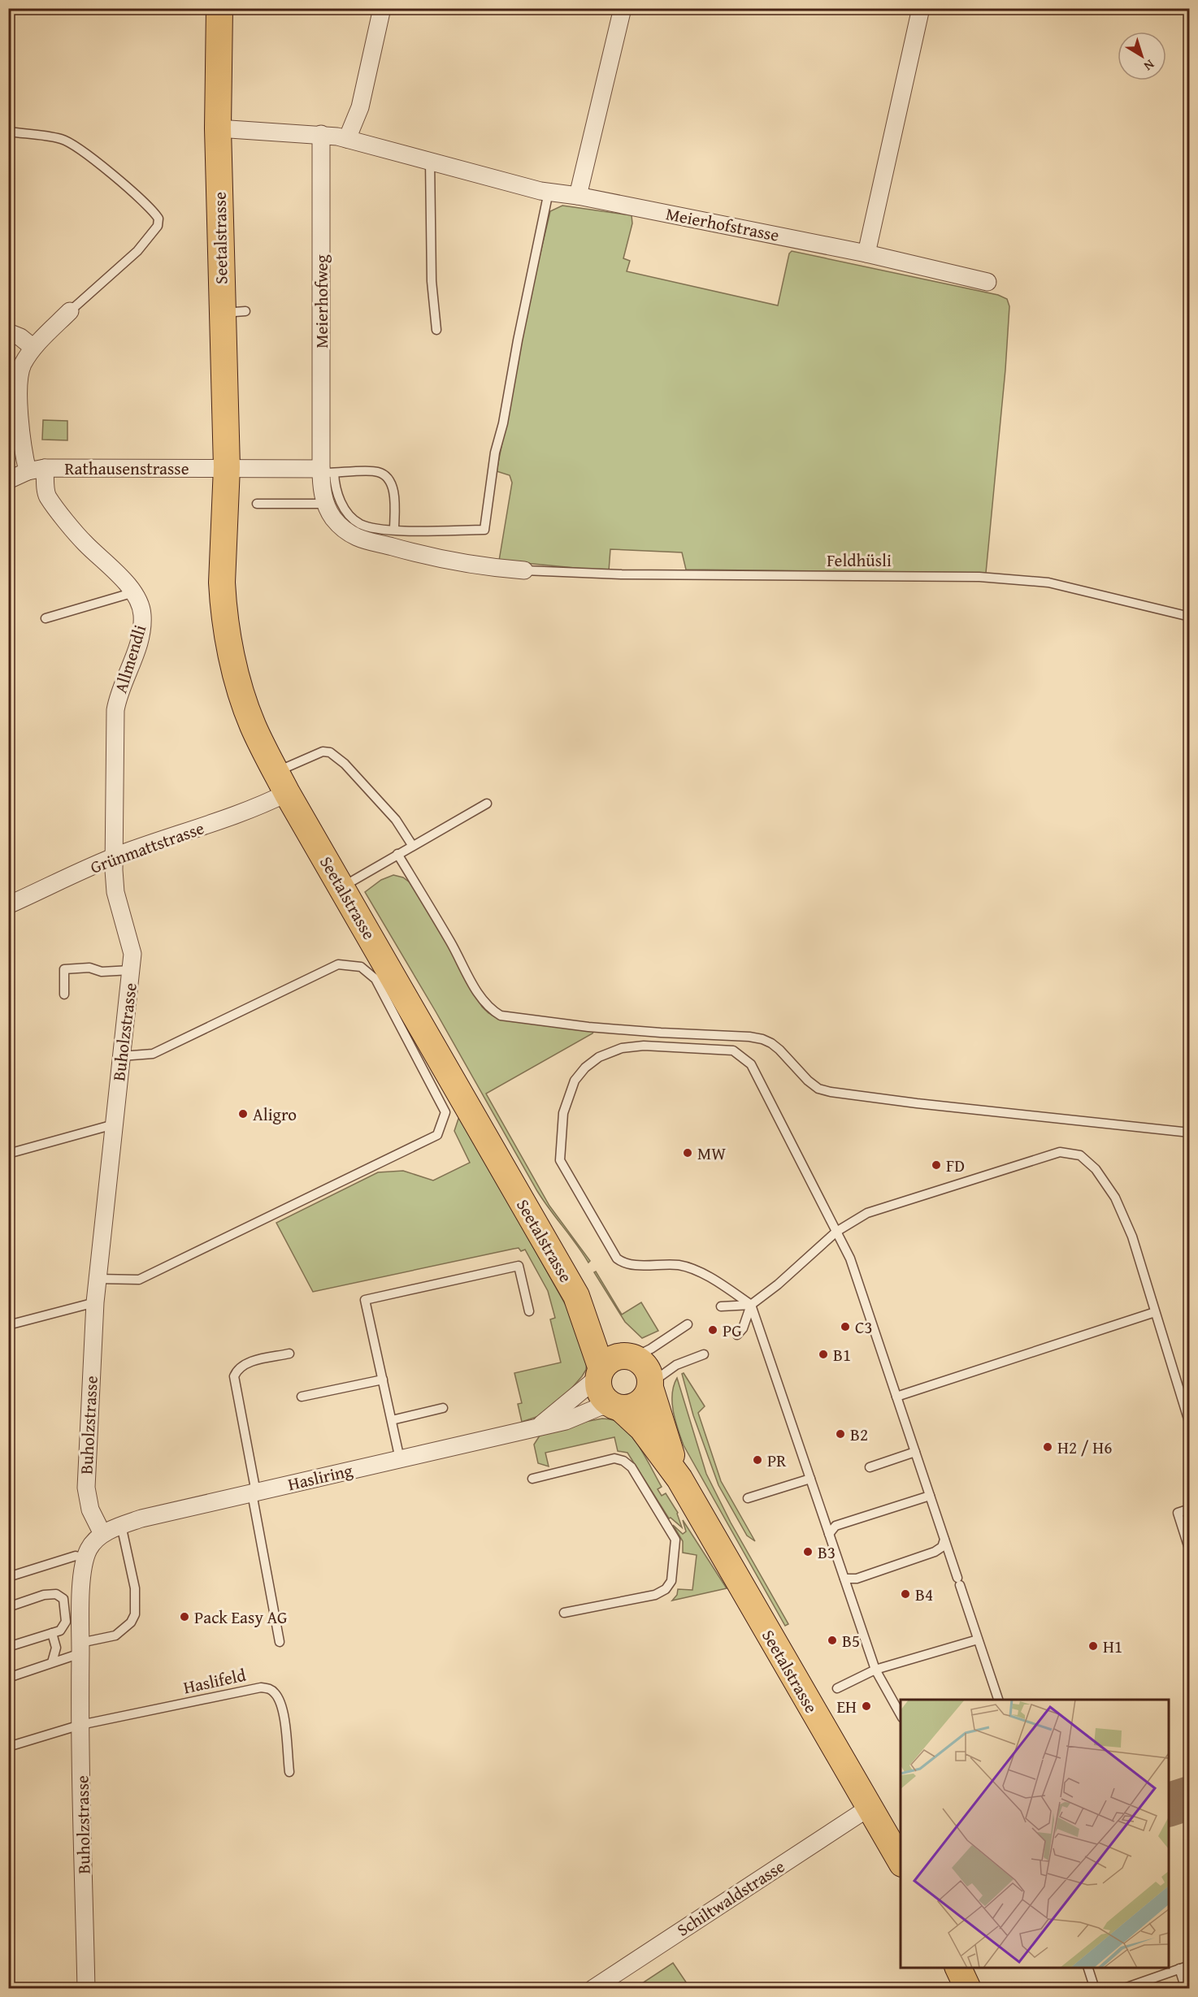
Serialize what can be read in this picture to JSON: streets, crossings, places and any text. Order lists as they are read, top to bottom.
{
  "streets": {
    "main road": ["Seetalstrasse"],
    "street": [
      "Meierhofstrasse",
      "Meierhofweg",
      "Rathausenstrasse",
      "Allmendli",
      "Grünmattstrasse",
      "Buholzstrasse",
      "Hasliring",
      "Schiltwaldstrasse"
    ],
    "lane": ["Feldhüsli", "Haslifeld"]
  },
  "crossings": [
    ["Meierhofstrasse", "Seetalstrasse"],
    ["Meierhofstrasse", "Meierhofweg"],
    ["Seetalstrasse", "Rathausenstrasse"],
    ["Seetalstrasse", "Grünmattstrasse"],
    ["Seetalstrasse", "Hasliring"],
    ["Seetalstrasse", "Schiltwaldstrasse"],
    ["Rathausenstrasse", "Allmendli"],
    ["Allmendli", "Grünmattstrasse"],
    ["Allmendli", "Buholzstrasse"],
    ["Grünmattstrasse", "Buholzstrasse"],
    ["Buholzstrasse", "Hasliring"],
    ["Buholzstrasse", "Haslifeld"]
  ],
  "places": [
    "Aligro",
    "MW",
    "FD",
    "C3",
    "PG",
    "B1",
    "B2",
    "H2 / H6",
    "PR",
    "B3",
    "B4",
    "Pack Easy AG",
    "B5",
    "H1",
    "EH"
  ],
  "north": "bottom right"
}
